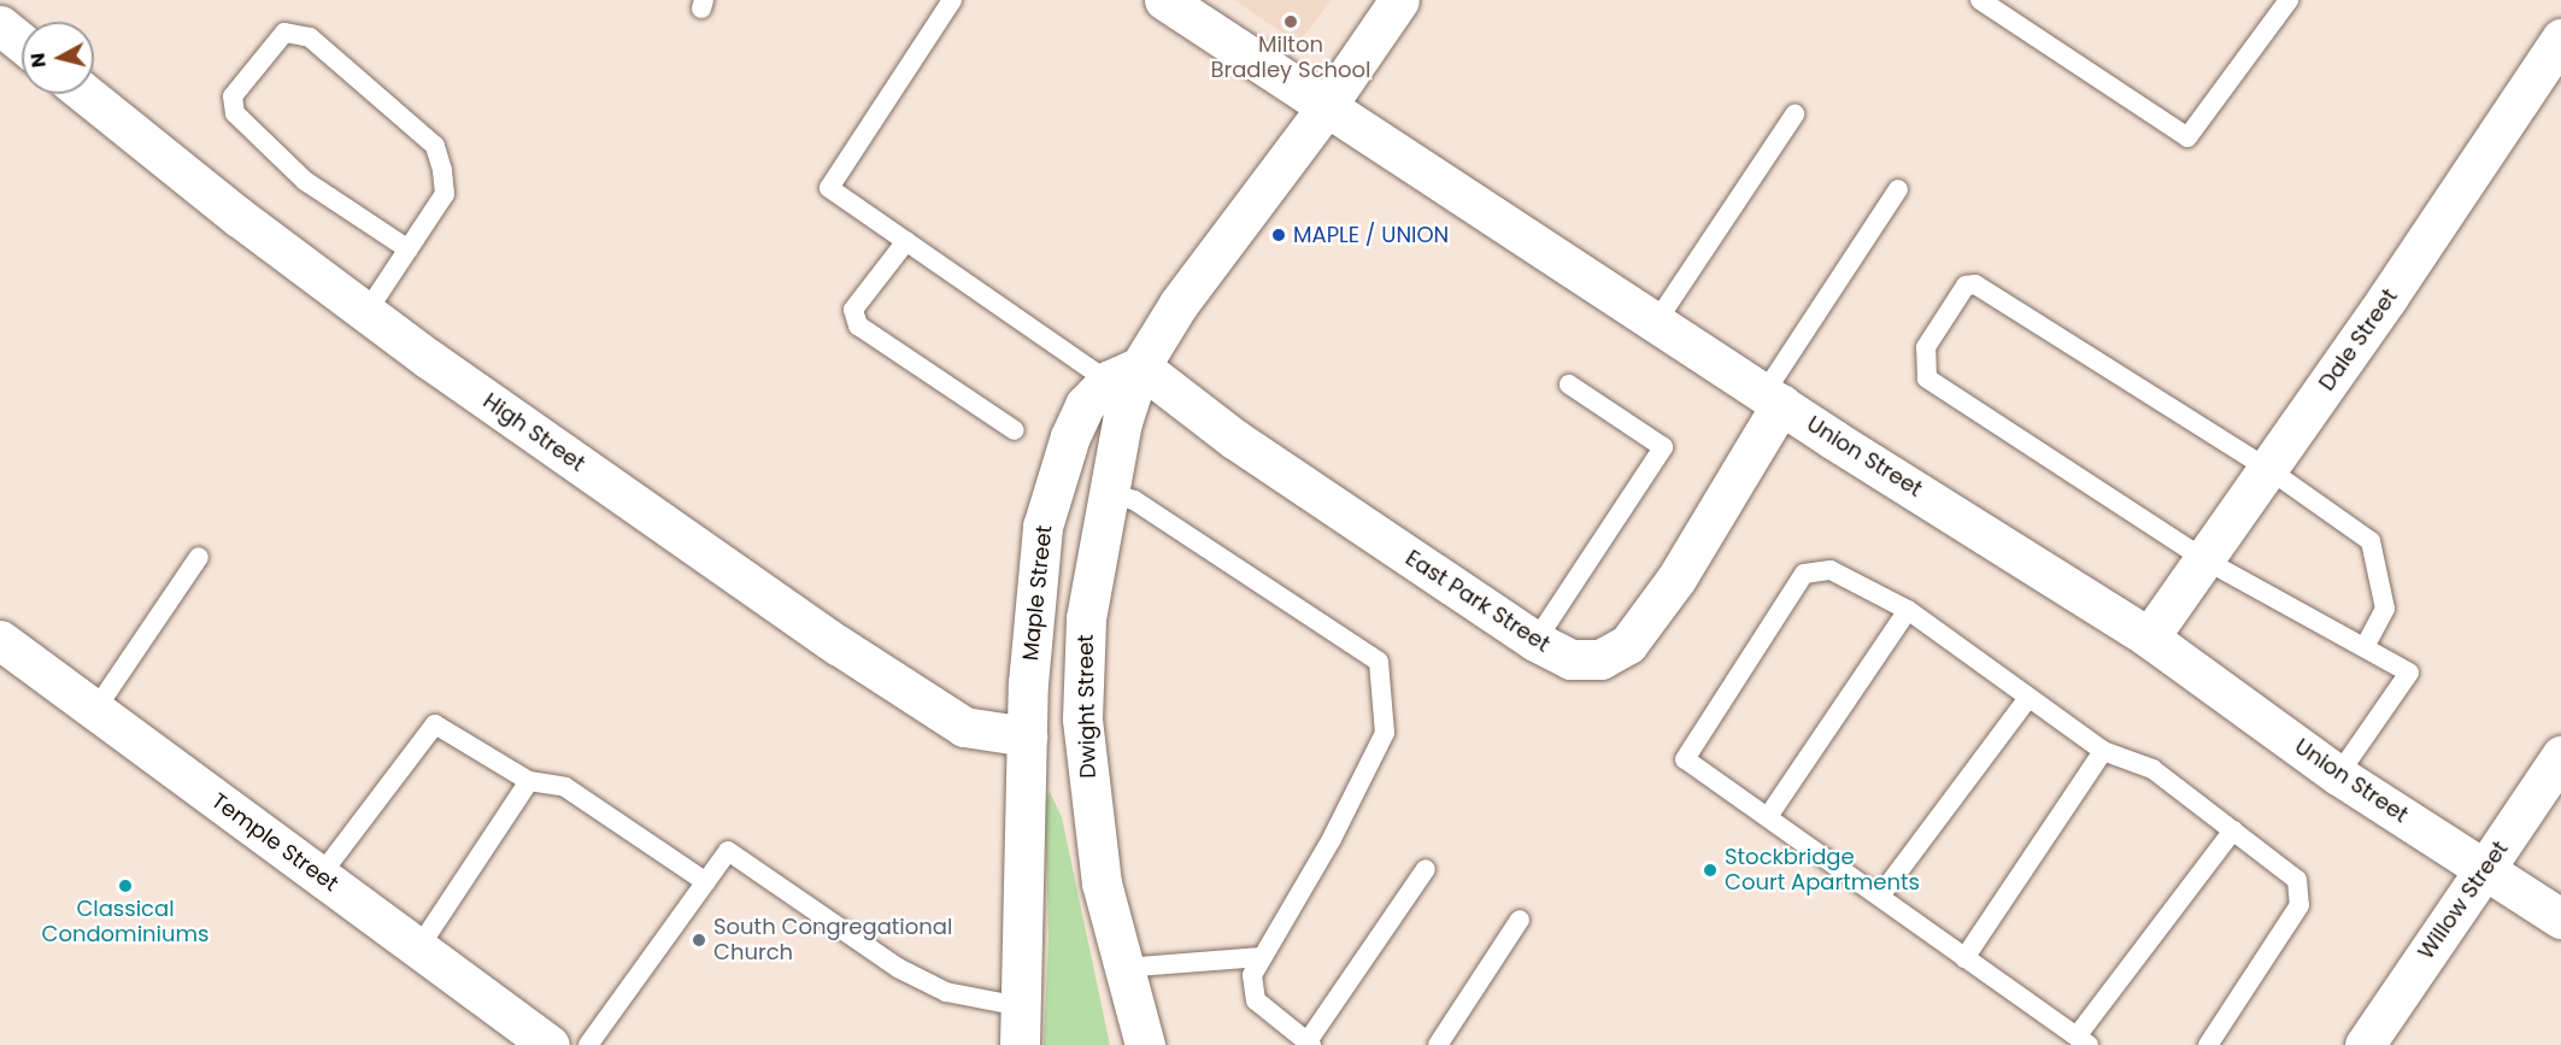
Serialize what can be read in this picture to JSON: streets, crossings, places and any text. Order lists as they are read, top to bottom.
{
  "streets": {
    "street": [
      "Dale Street",
      "High Street",
      "Union Street",
      "Maple Street",
      "East Park Street",
      "Dwight Street",
      "Temple Street",
      "Willow Street"
    ]
  },
  "crossings": [
    ["Dale Street", "Union Street"],
    ["High Street", "Maple Street"],
    ["Union Street", "Maple Street"],
    ["Union Street", "East Park Street"],
    ["Union Street", "Willow Street"],
    ["Maple Street", "East Park Street"],
    ["Maple Street", "Dwight Street"],
    ["East Park Street", "Dwight Street"]
  ],
  "places": [
    "Milton Bradley School",
    "MAPLE / UNION",
    "Stockbridge Court Apartments",
    "Classical Condominiums",
    "South Congregational Church"
  ],
  "north": "left"
}
